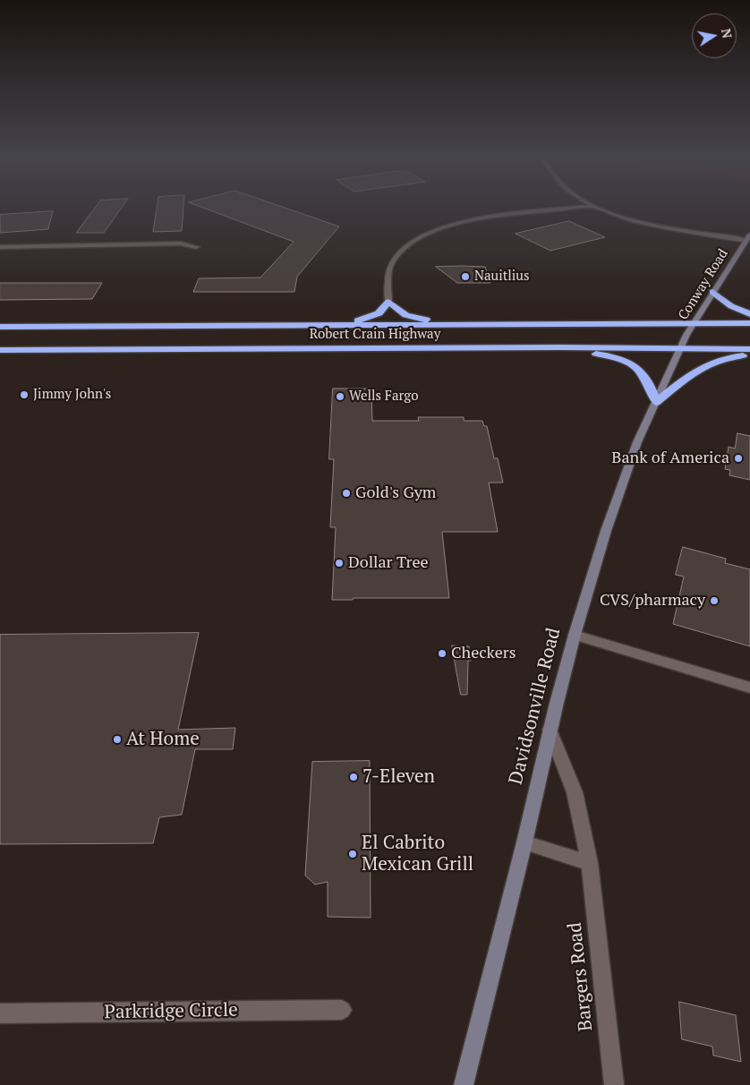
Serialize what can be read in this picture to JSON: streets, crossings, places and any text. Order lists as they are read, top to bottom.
{
  "streets": {
    "highway": ["Robert Crain Highway"],
    "main road": ["Conway Road", "Davidsonville Road"],
    "street": ["Bargers Road", "Parkridge Circle"]
  },
  "crossings": [
    ["Conway Road", "Robert Crain Highway"],
    ["Conway Road", "Davidsonville Road"],
    ["Robert Crain Highway", "Davidsonville Road"],
    ["Davidsonville Road", "Bargers Road"]
  ],
  "places": [
    "Nauitlius",
    "Jimmy John's",
    "Wells Fargo",
    "Bank of America",
    "Gold's Gym",
    "Dollar Tree",
    "CVS/pharmacy",
    "Checkers",
    "At Home",
    "7-Eleven",
    "El Cabrito Mexican Grill"
  ],
  "north": "right"
}
